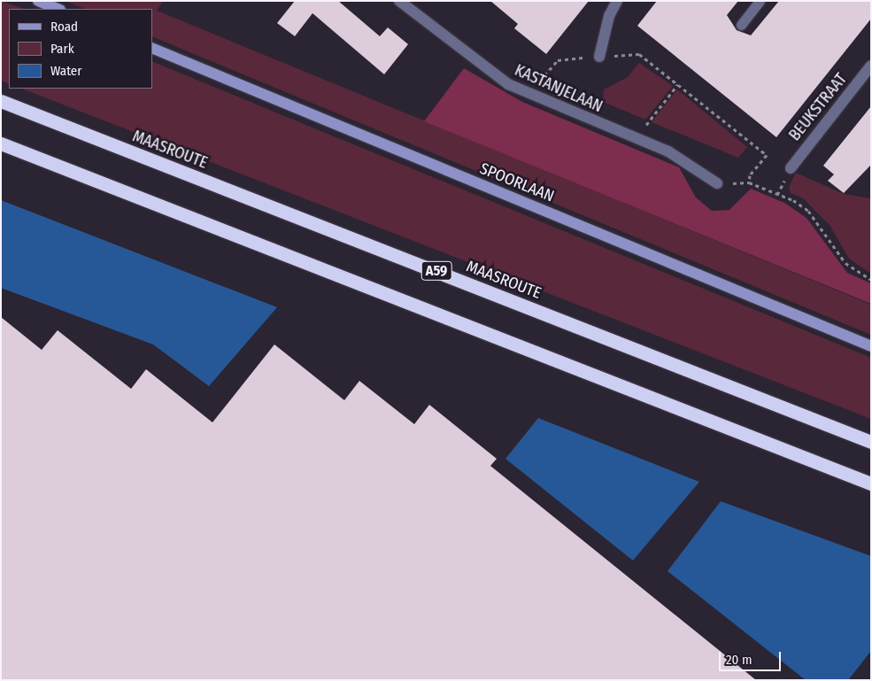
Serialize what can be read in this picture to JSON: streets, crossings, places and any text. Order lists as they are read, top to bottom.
{
  "streets": {
    "highway": ["MAASROUTE", "A59"],
    "main road": ["SPOORLAAN"],
    "street": ["KASTANJELAAN", "BEUKSTRAAT"]
  },
  "legend": ["Road", "Park", "Water"],
  "scale_bar": "20 m"
}
